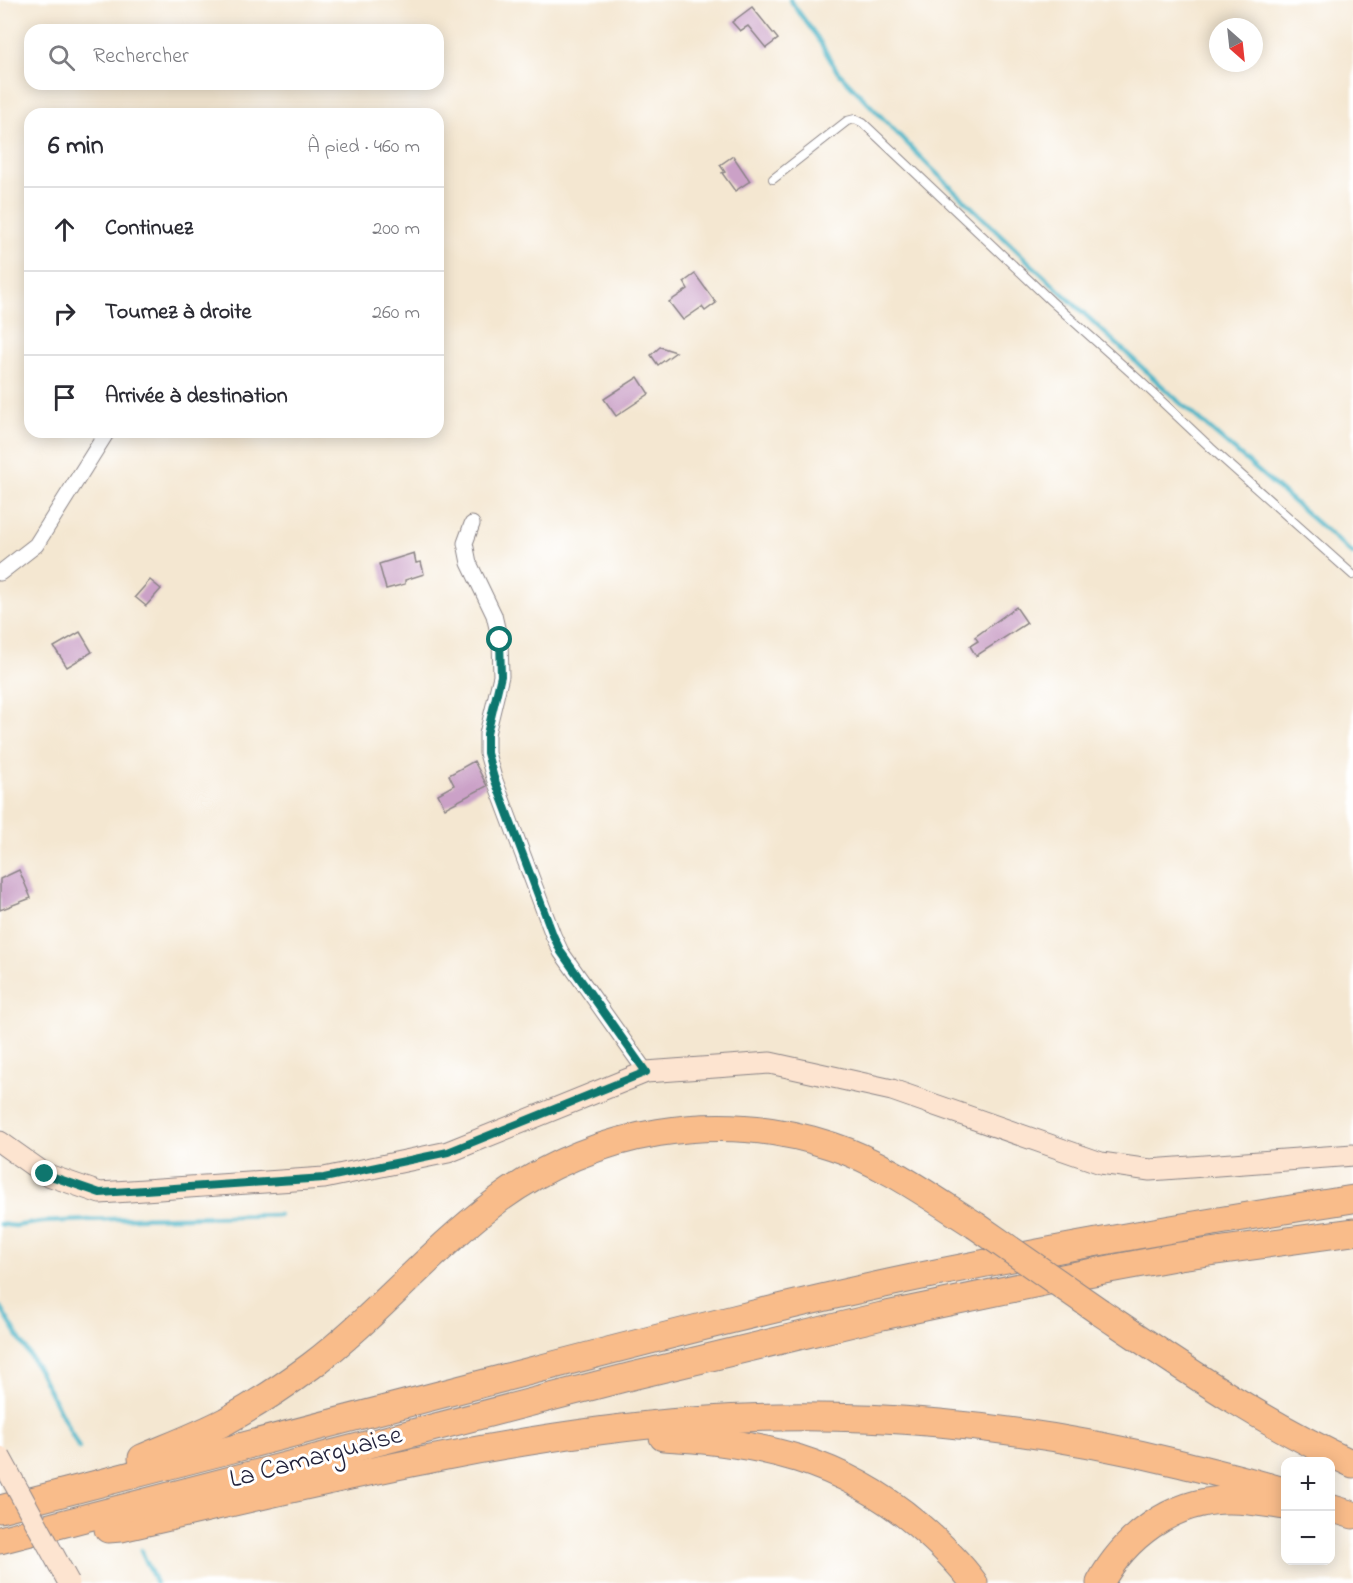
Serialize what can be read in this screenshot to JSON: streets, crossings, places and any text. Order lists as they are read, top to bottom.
{
  "streets": {
    "highway": ["La Camarguaise"]
  },
  "north": "bottom right",
  "page": {
    "search": "Rechercher",
    "heading": ["6 min", "À pied · 460 m"],
    "list": [
      ["Continuez", "200 m"],
      ["Tournez à droite", "260 m"],
      "Arrivée à destination"
    ],
    "map_buttons": ["+", "−"]
  }
}
